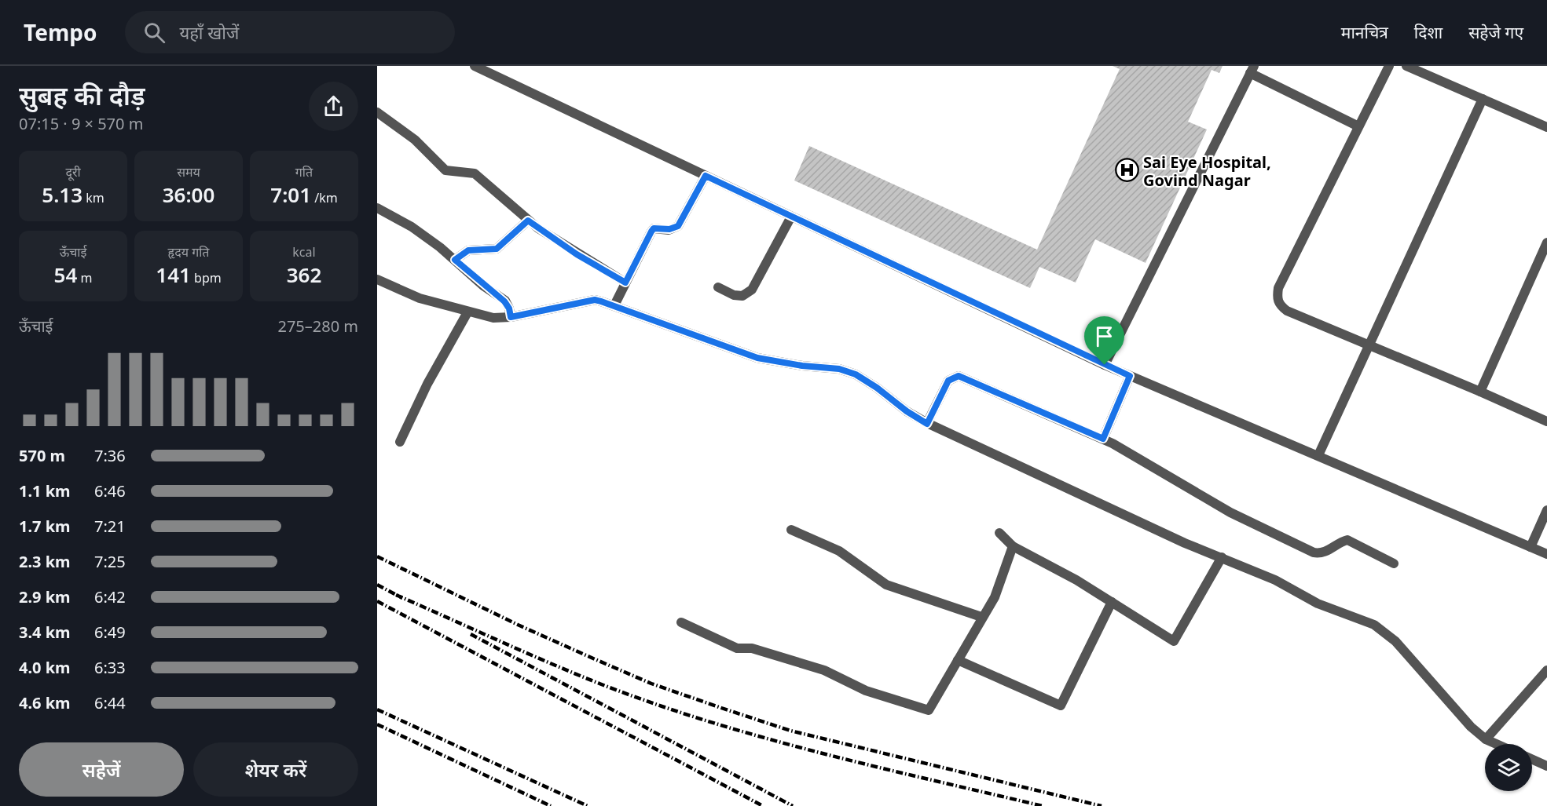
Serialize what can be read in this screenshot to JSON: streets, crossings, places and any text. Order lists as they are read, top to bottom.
{
  "places": {
    "hospital": ["Sai Eye Hospital, Govind Nagar"]
  },
  "page": {
    "header": "Tempo",
    "search": "यहाँ खोजें",
    "nav": ["मानचित्र", "दिशा", "सहेजे गए"],
    "heading": ["सुबह की दौड़", "07:15 · 9 × 570 m"],
    "stats": [
      ["दूरी", "5.13 km"],
      ["समय", "36:00"],
      ["गति", "7:01 /km"],
      ["ऊँचाई", "54 m"],
      ["हृदय गति", "141 bpm"],
      ["kcal", "362"]
    ],
    "chart": ["ऊँचाई", "275–280 m"],
    "list": [
      {
        "name": "570 m",
        "note": "7:36"
      },
      {
        "name": "1.1 km",
        "note": "6:46"
      },
      {
        "name": "1.7 km",
        "note": "7:21"
      },
      {
        "name": "2.3 km",
        "note": "7:25"
      },
      {
        "name": "2.9 km",
        "note": "6:42"
      },
      {
        "name": "3.4 km",
        "note": "6:49"
      },
      {
        "name": "4.0 km",
        "note": "6:33"
      },
      {
        "name": "4.6 km",
        "note": "6:44"
      }
    ],
    "buttons": ["सहेजें", "शेयर करें"]
  }
}
